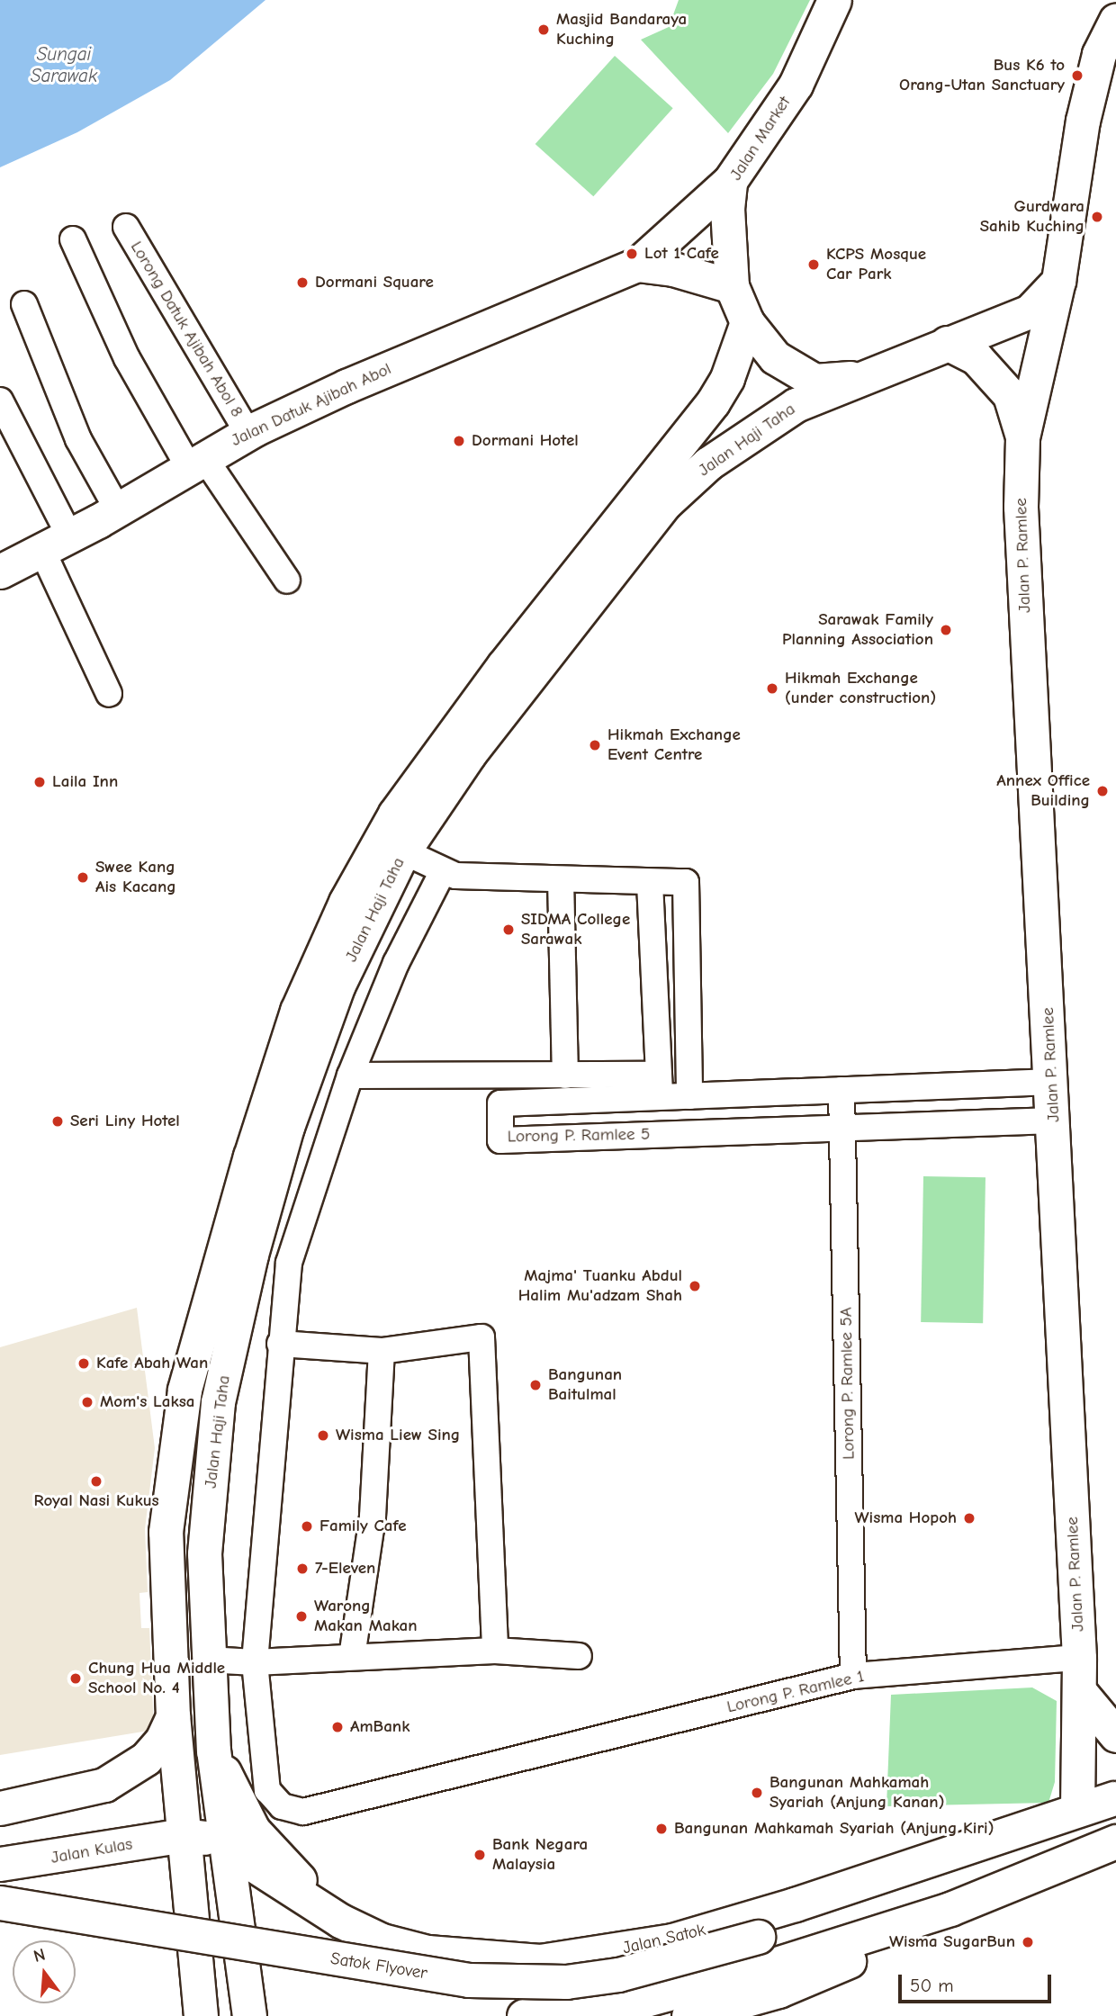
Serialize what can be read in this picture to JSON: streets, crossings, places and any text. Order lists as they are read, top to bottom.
{
  "streets": {
    "main road": [
      "Jalan Market",
      "Jalan Datuk Ajibah Abol",
      "Jalan Haji Taha",
      "Jalan P. Ramlee",
      "Jalan Kulas",
      "Jalan Satok",
      "Satok Flyover"
    ],
    "street": [
      "Lorong Datuk Ajibah Abol 8",
      "Lorong P. Ramlee 5",
      "Lorong P. Ramlee 5A",
      "Lorong P. Ramlee 1"
    ]
  },
  "crossings": [
    ["Jalan Market", "Jalan Datuk Ajibah Abol"],
    ["Lorong Datuk Ajibah Abol 8", "Jalan Datuk Ajibah Abol"],
    ["Jalan Haji Taha", "Jalan P. Ramlee"],
    ["Jalan Haji Taha", "Jalan Kulas"],
    ["Jalan Haji Taha", "Jalan Satok"],
    ["Jalan P. Ramlee", "Lorong P. Ramlee 5"],
    ["Jalan P. Ramlee", "Lorong P. Ramlee 1"],
    ["Jalan P. Ramlee", "Jalan Satok"],
    ["Lorong P. Ramlee 5", "Lorong P. Ramlee 5A"],
    ["Lorong P. Ramlee 5A", "Lorong P. Ramlee 1"],
    ["Jalan Kulas", "Jalan Satok"],
    ["Jalan Satok", "Satok Flyover"]
  ],
  "water": ["Sungai Sarawak"],
  "places": [
    "Masjid Bandaraya Kuching",
    "Bus K6 to Orang-Utan Sanctuary",
    "Gurdwara Sahib Kuching",
    "Lot 1 Cafe",
    "KCPS Mosque Car Park",
    "Dormani Square",
    "Dormani Hotel",
    "Sarawak Family Planning Association",
    "Hikmah Exchange (under construction)",
    "Hikmah Exchange Event Centre",
    "Laila Inn",
    "Annex Office Building",
    "Swee Kang Ais Kacang",
    "SIDMA College Sarawak",
    "Seri Liny Hotel",
    "Majma' Tuanku Abdul Halim Mu'adzam Shah",
    "Kafe Abah Wan",
    "Bangunan Baitulmal",
    "Mom's Laksa",
    "Wisma Liew Sing",
    "Royal Nasi Kukus",
    "Wisma Hopoh",
    "Family Cafe",
    "7-Eleven",
    "Warong Makan Makan",
    "Chung Hua Middle School No. 4",
    "AmBank",
    "Bangunan Mahkamah Syariah (Anjung Kanan)",
    "Bangunan Mahkamah Syariah (Anjung Kiri)",
    "Bank Negara Malaysia",
    "Wisma SugarBun"
  ],
  "scale_bar": "50 m",
  "north": "top"
}
